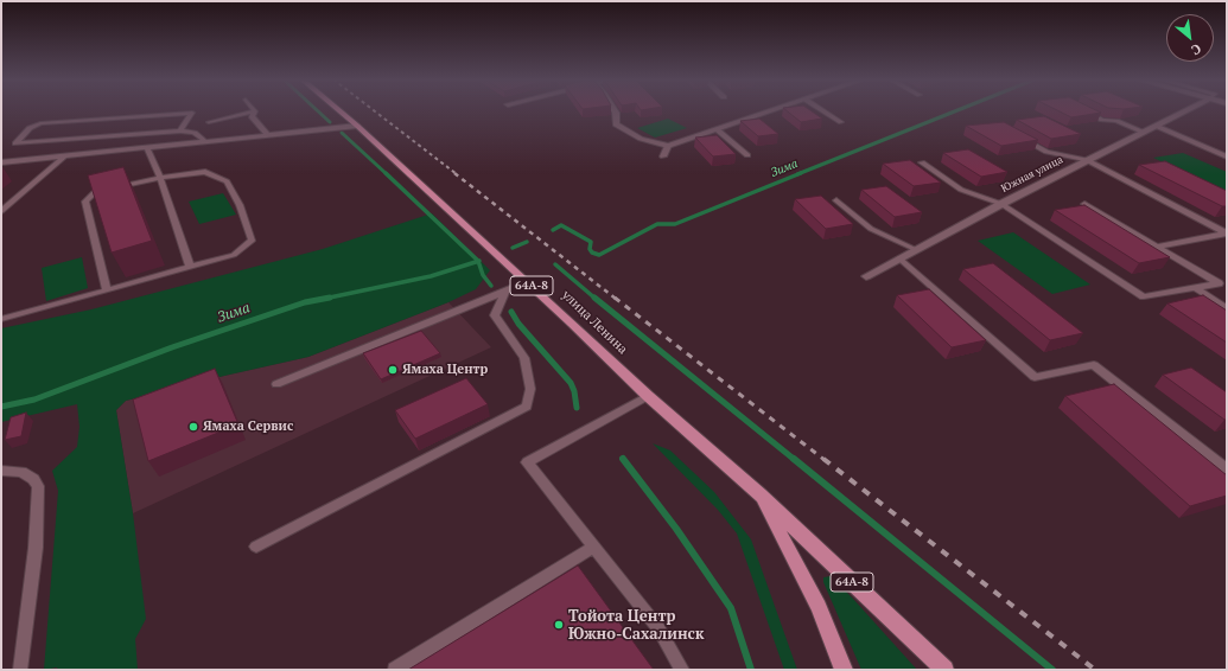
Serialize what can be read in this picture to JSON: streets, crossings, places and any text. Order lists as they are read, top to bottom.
{
  "streets": {
    "main road": ["64А-8", "улица Ленина"],
    "street": ["Южная улица"]
  },
  "water": ["Зима"],
  "places": ["Ямаха Центр", "Ямаха Сервис", "Тойота Центр Южно-Сахалинск"],
  "north": "bottom right"
}
